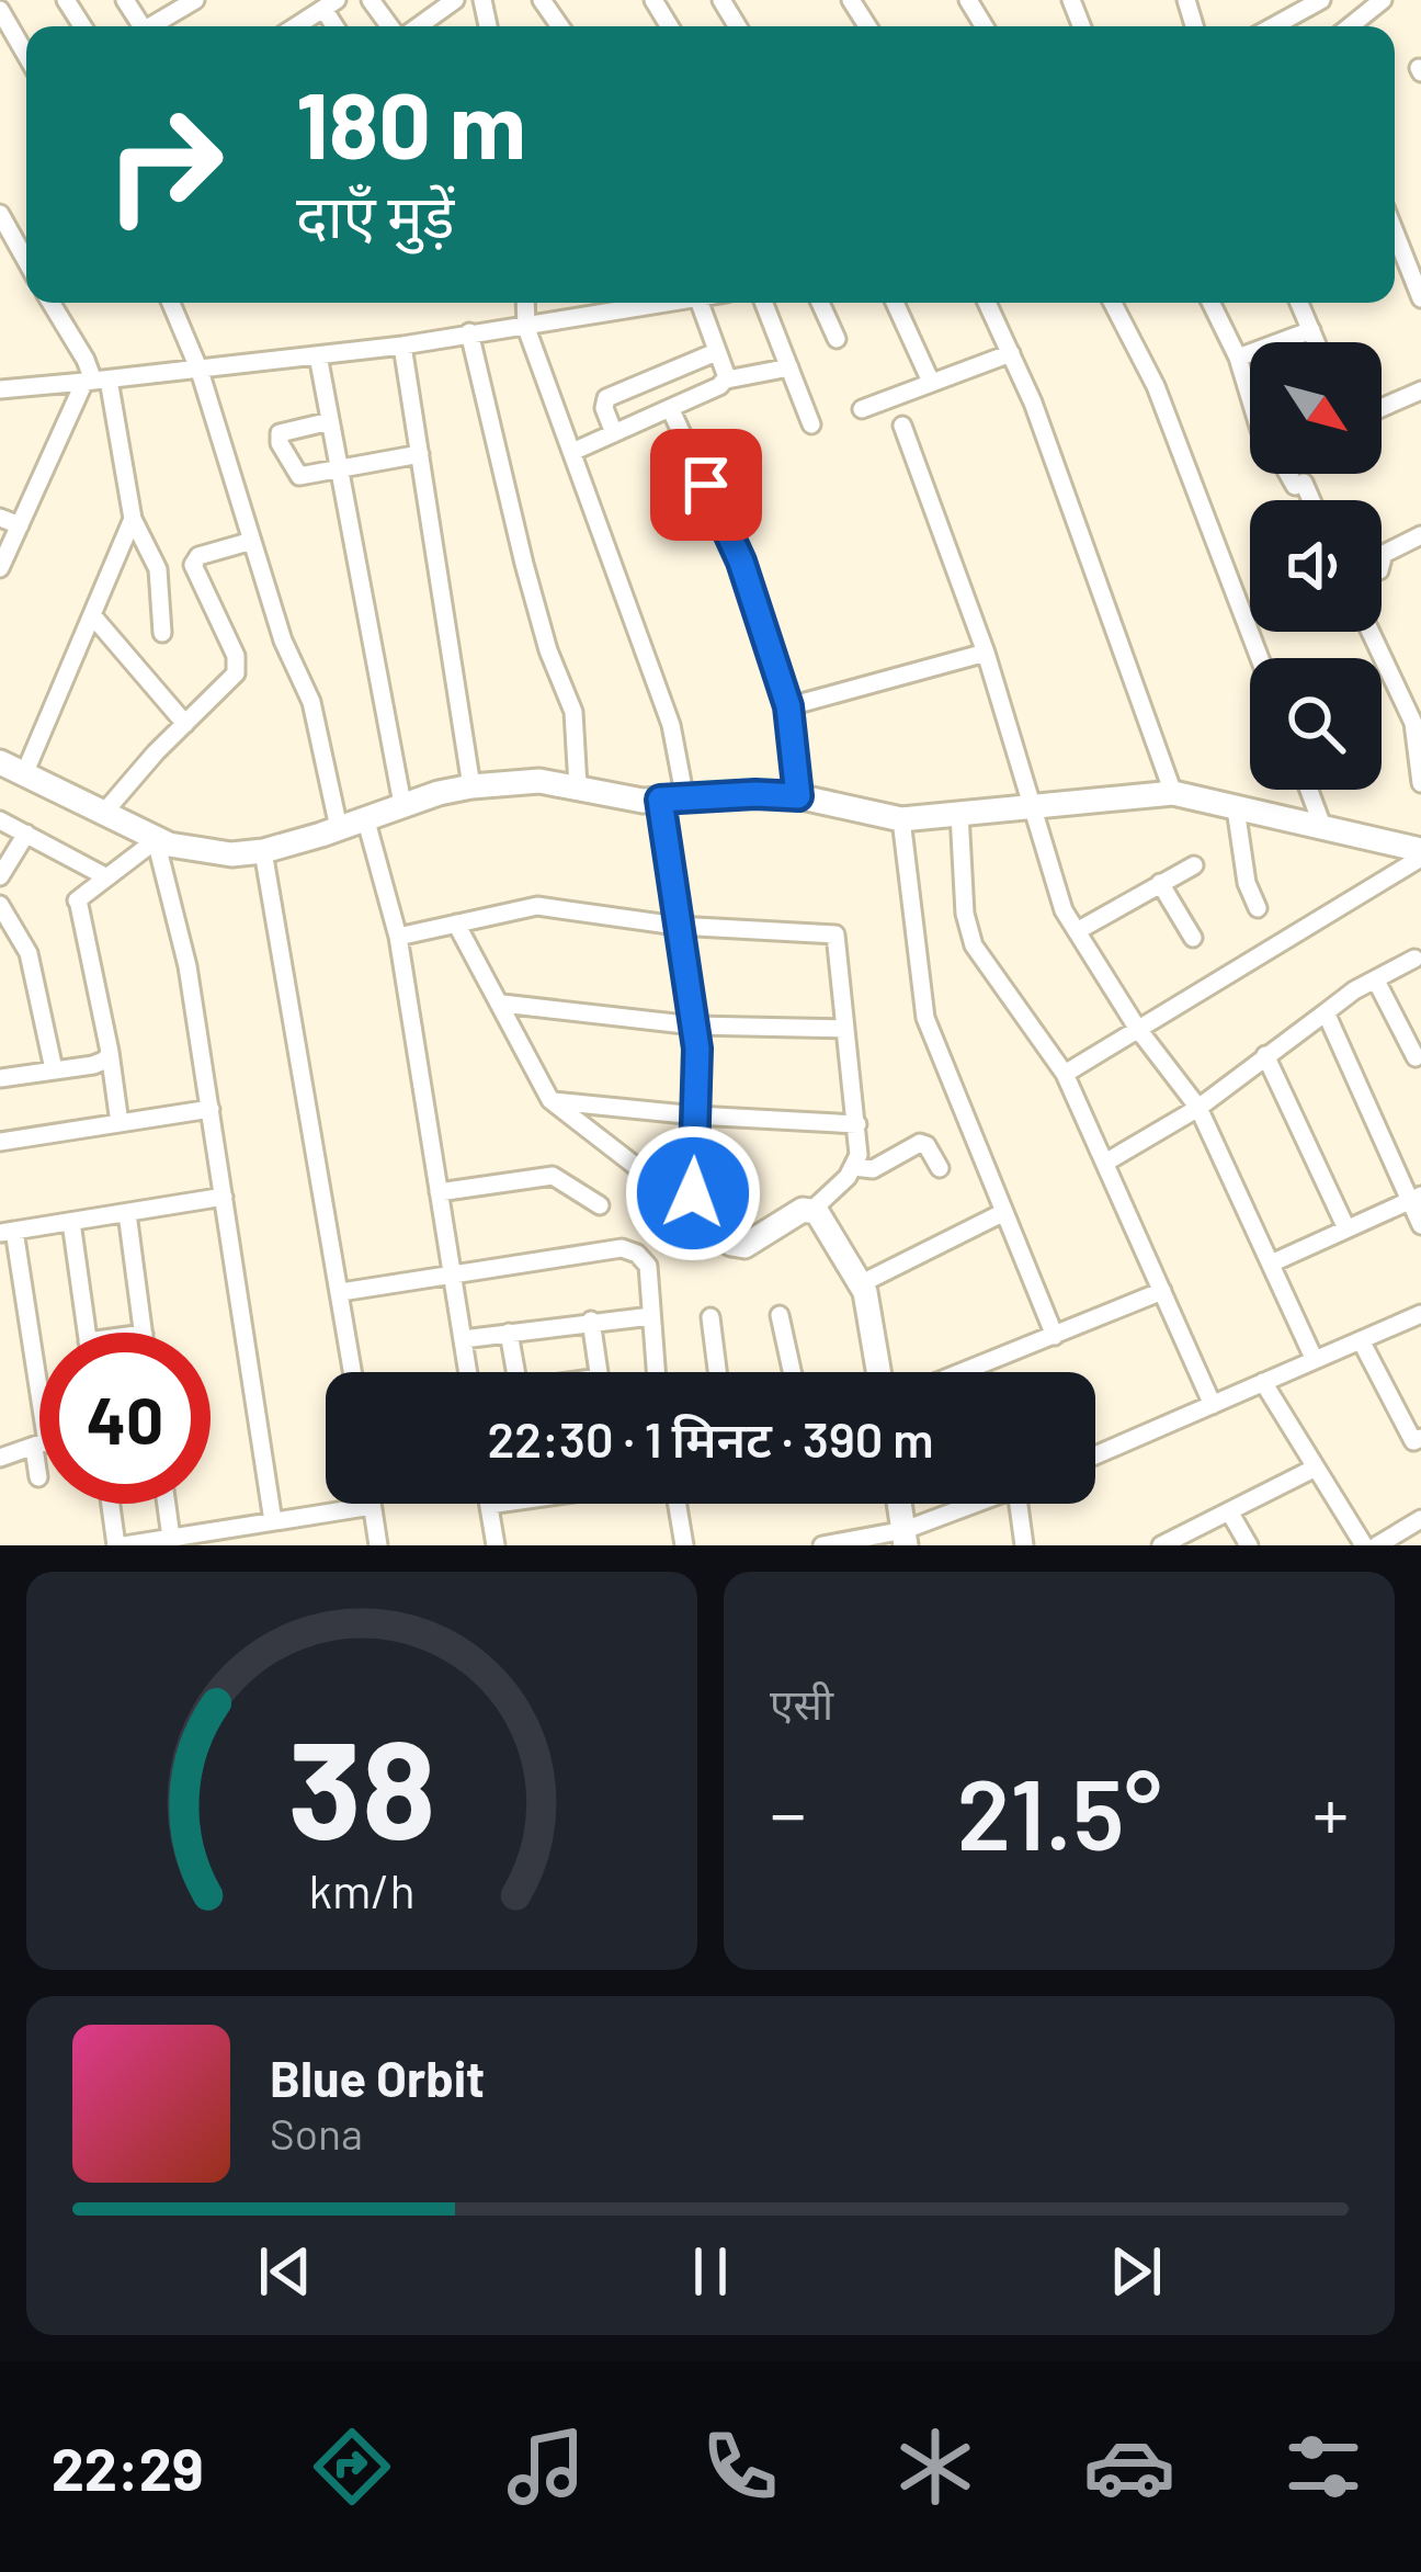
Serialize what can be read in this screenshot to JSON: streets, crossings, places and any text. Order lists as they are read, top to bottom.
{
  "north": "bottom right",
  "page": {
    "turn": ["180 m", "दाएँ मुड़ें"],
    "limit": "40",
    "trip": "22:30 · 1 मिनट · 390 m",
    "tile": "एसी",
    "heat": ["−", "21.5°", "+"],
    "song": ["Blue Orbit", "Sona"],
    "tabs": "22:29",
    "gauge": ["38", "km/h"]
  }
}
